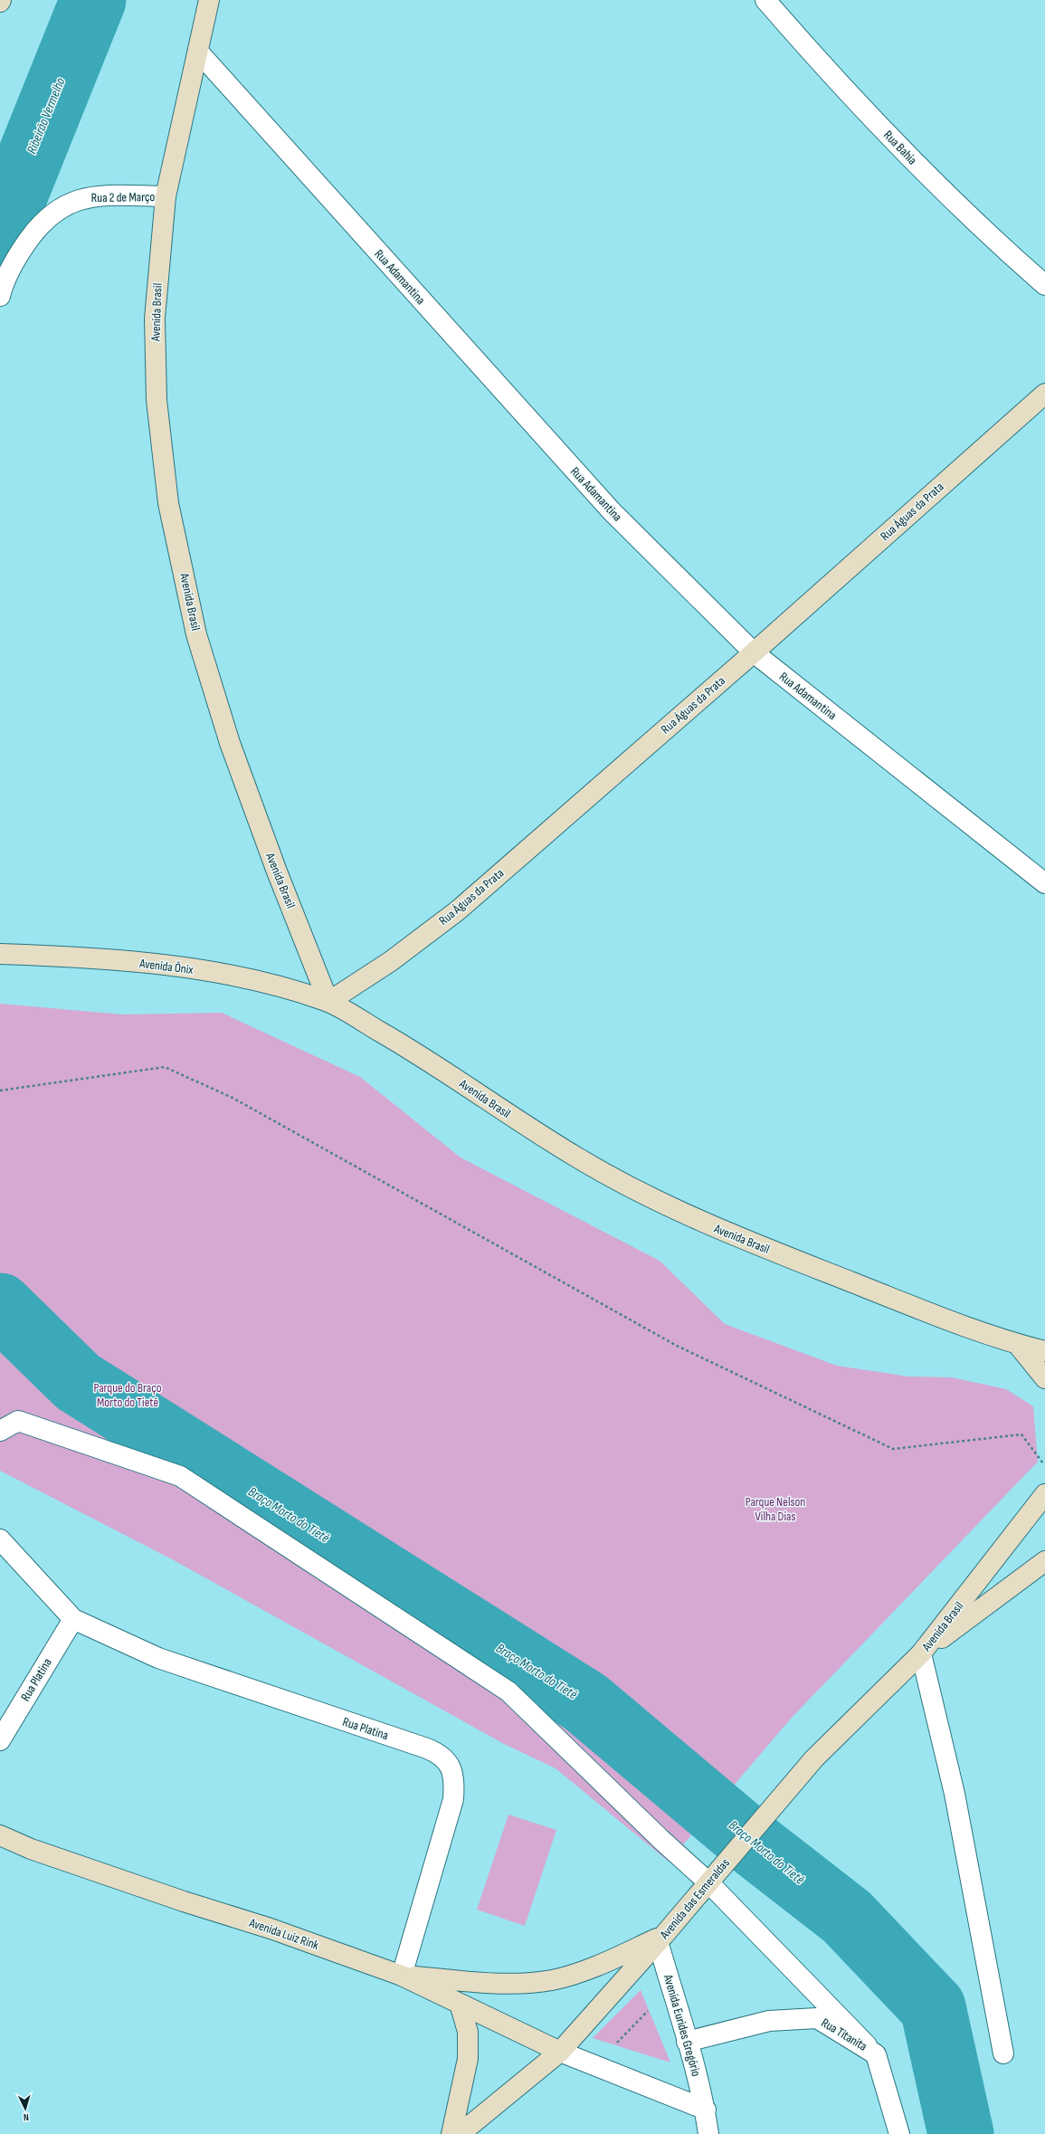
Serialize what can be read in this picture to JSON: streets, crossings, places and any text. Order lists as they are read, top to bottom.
{
  "streets": {
    "main road": [
      "Avenida Brasil",
      "Rua Águas da Prata",
      "Avenida Ônix",
      "Avenida das Esmeraldas",
      "Avenida Luiz Rink"
    ],
    "street": [
      "Rua Bahia",
      "Rua 2 de Março",
      "Rua Adamantina",
      "Rua Platina",
      "Avenida Eurides Gregório",
      "Rua Titanita"
    ]
  },
  "crossings": [
    ["Rua 2 de Março", "Avenida Brasil"],
    ["Rua Adamantina", "Avenida Brasil"],
    ["Rua Adamantina", "Rua Águas da Prata"],
    ["Avenida Brasil", "Rua Águas da Prata"],
    ["Avenida Brasil", "Avenida Ônix"],
    ["Avenida Brasil", "Avenida das Esmeraldas"],
    ["Rua Águas da Prata", "Avenida Ônix"],
    ["Rua Platina", "Avenida Luiz Rink"],
    ["Avenida das Esmeraldas", "Avenida Luiz Rink"],
    ["Avenida das Esmeraldas", "Avenida Eurides Gregório"],
    ["Avenida Eurides Gregório", "Rua Titanita"]
  ],
  "water": ["Ribeirão Vermelho", "Braço Morto do Tietê"],
  "parks": ["Parque do Braço Morto do Tietê", "Parque Nelson Vilha Dias"],
  "north": "bottom"
}
